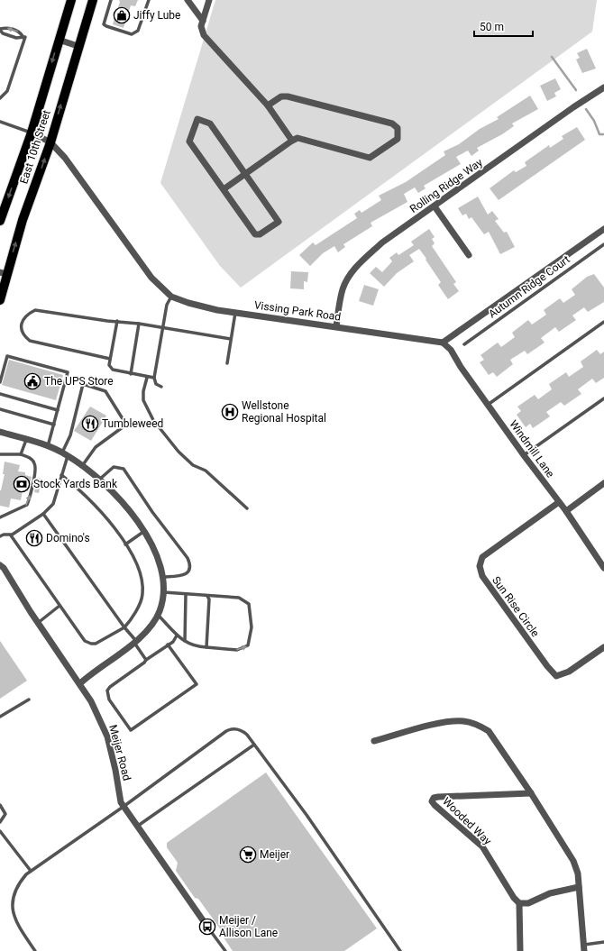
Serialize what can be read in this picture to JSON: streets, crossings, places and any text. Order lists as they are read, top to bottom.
{
  "streets": {
    "main road": ["East 10th Street"],
    "street": [
      "Rolling Ridge Way",
      "Vissing Park Road",
      "Windmill Lane",
      "Sun Rise Circle",
      "Meijer Road",
      "Wooded Way"
    ],
    "lane": ["Autumn Ridge Court"]
  },
  "crossings": [
    ["East 10th Street", "Vissing Park Road"],
    ["Rolling Ridge Way", "Vissing Park Road"],
    ["Vissing Park Road", "Windmill Lane"],
    ["Windmill Lane", "Sun Rise Circle"]
  ],
  "places": {
    "shop": ["Jiffy Lube"],
    "public building": ["The UPS Store"],
    "hospital": ["Wellstone Regional Hospital"],
    "restaurant": ["Tumbleweed", "Domino's"],
    "bank": ["Stock Yards Bank"],
    "supermarket": ["Meijer"],
    "bus stop": ["Meijer / Allison Lane"]
  },
  "scale_bar": "50 m"
}
